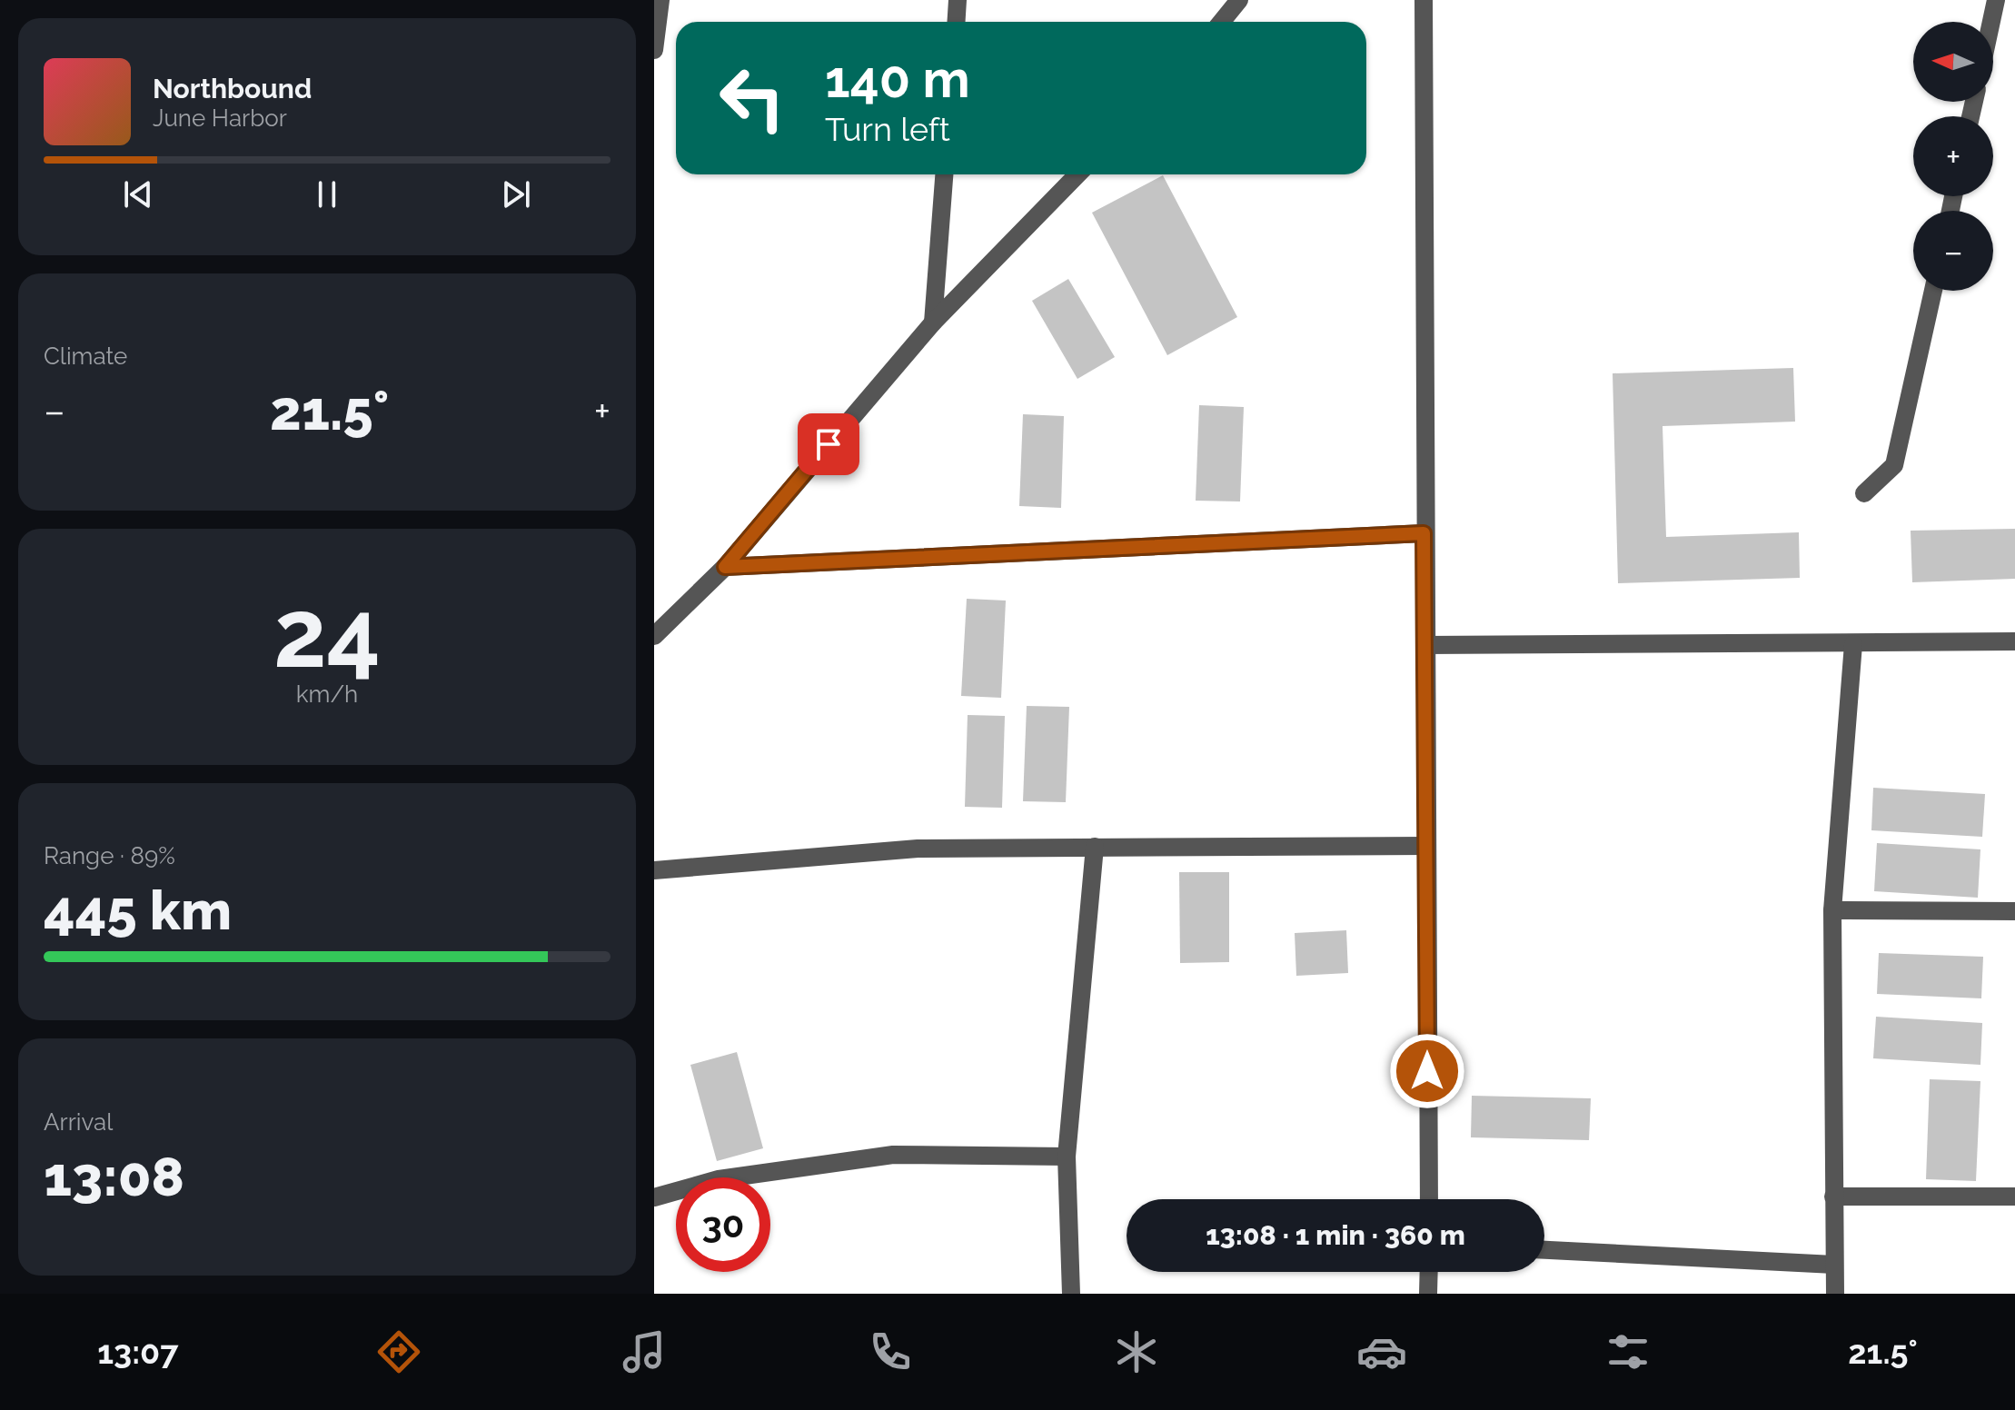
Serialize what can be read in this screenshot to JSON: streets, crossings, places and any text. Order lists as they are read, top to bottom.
{
  "north": "left",
  "page": {
    "map_buttons": ["+", "−"],
    "turn": ["140 m", "Turn left"],
    "song": ["Northbound", "June Harbor"],
    "tile": [
      "Climate",
      ["24", "km/h"],
      ["Range · 89%", "445 km"],
      ["Arrival", "13:08"]
    ],
    "heat": ["−", "21.5°", "+"],
    "limit": "30",
    "trip": "13:08 · 1 min · 360 m",
    "tabs": ["13:07", "21.5°"]
  }
}
